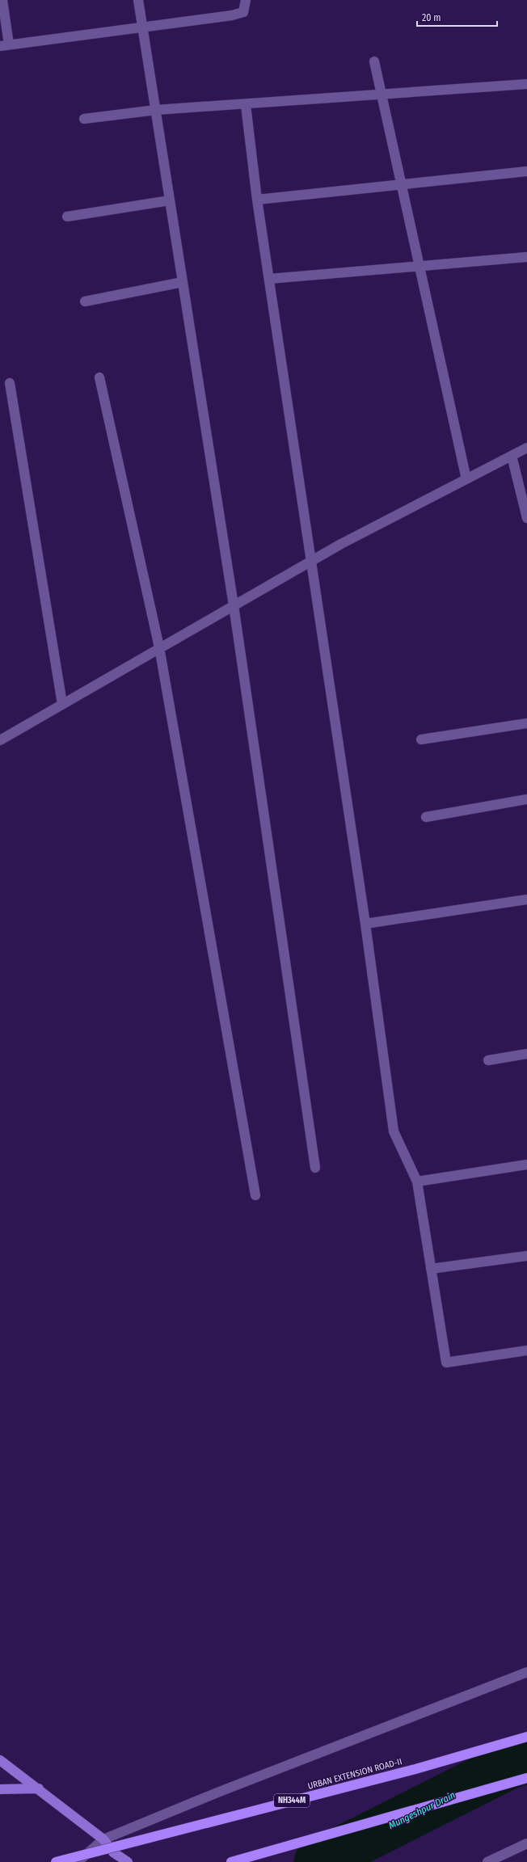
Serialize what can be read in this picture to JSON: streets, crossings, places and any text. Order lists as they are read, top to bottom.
{
  "streets": {
    "highway": ["URBAN EXTENSION ROAD-II", "NH344M"]
  },
  "water": ["Mungeshpur Drain"],
  "scale_bar": "20 m"
}
